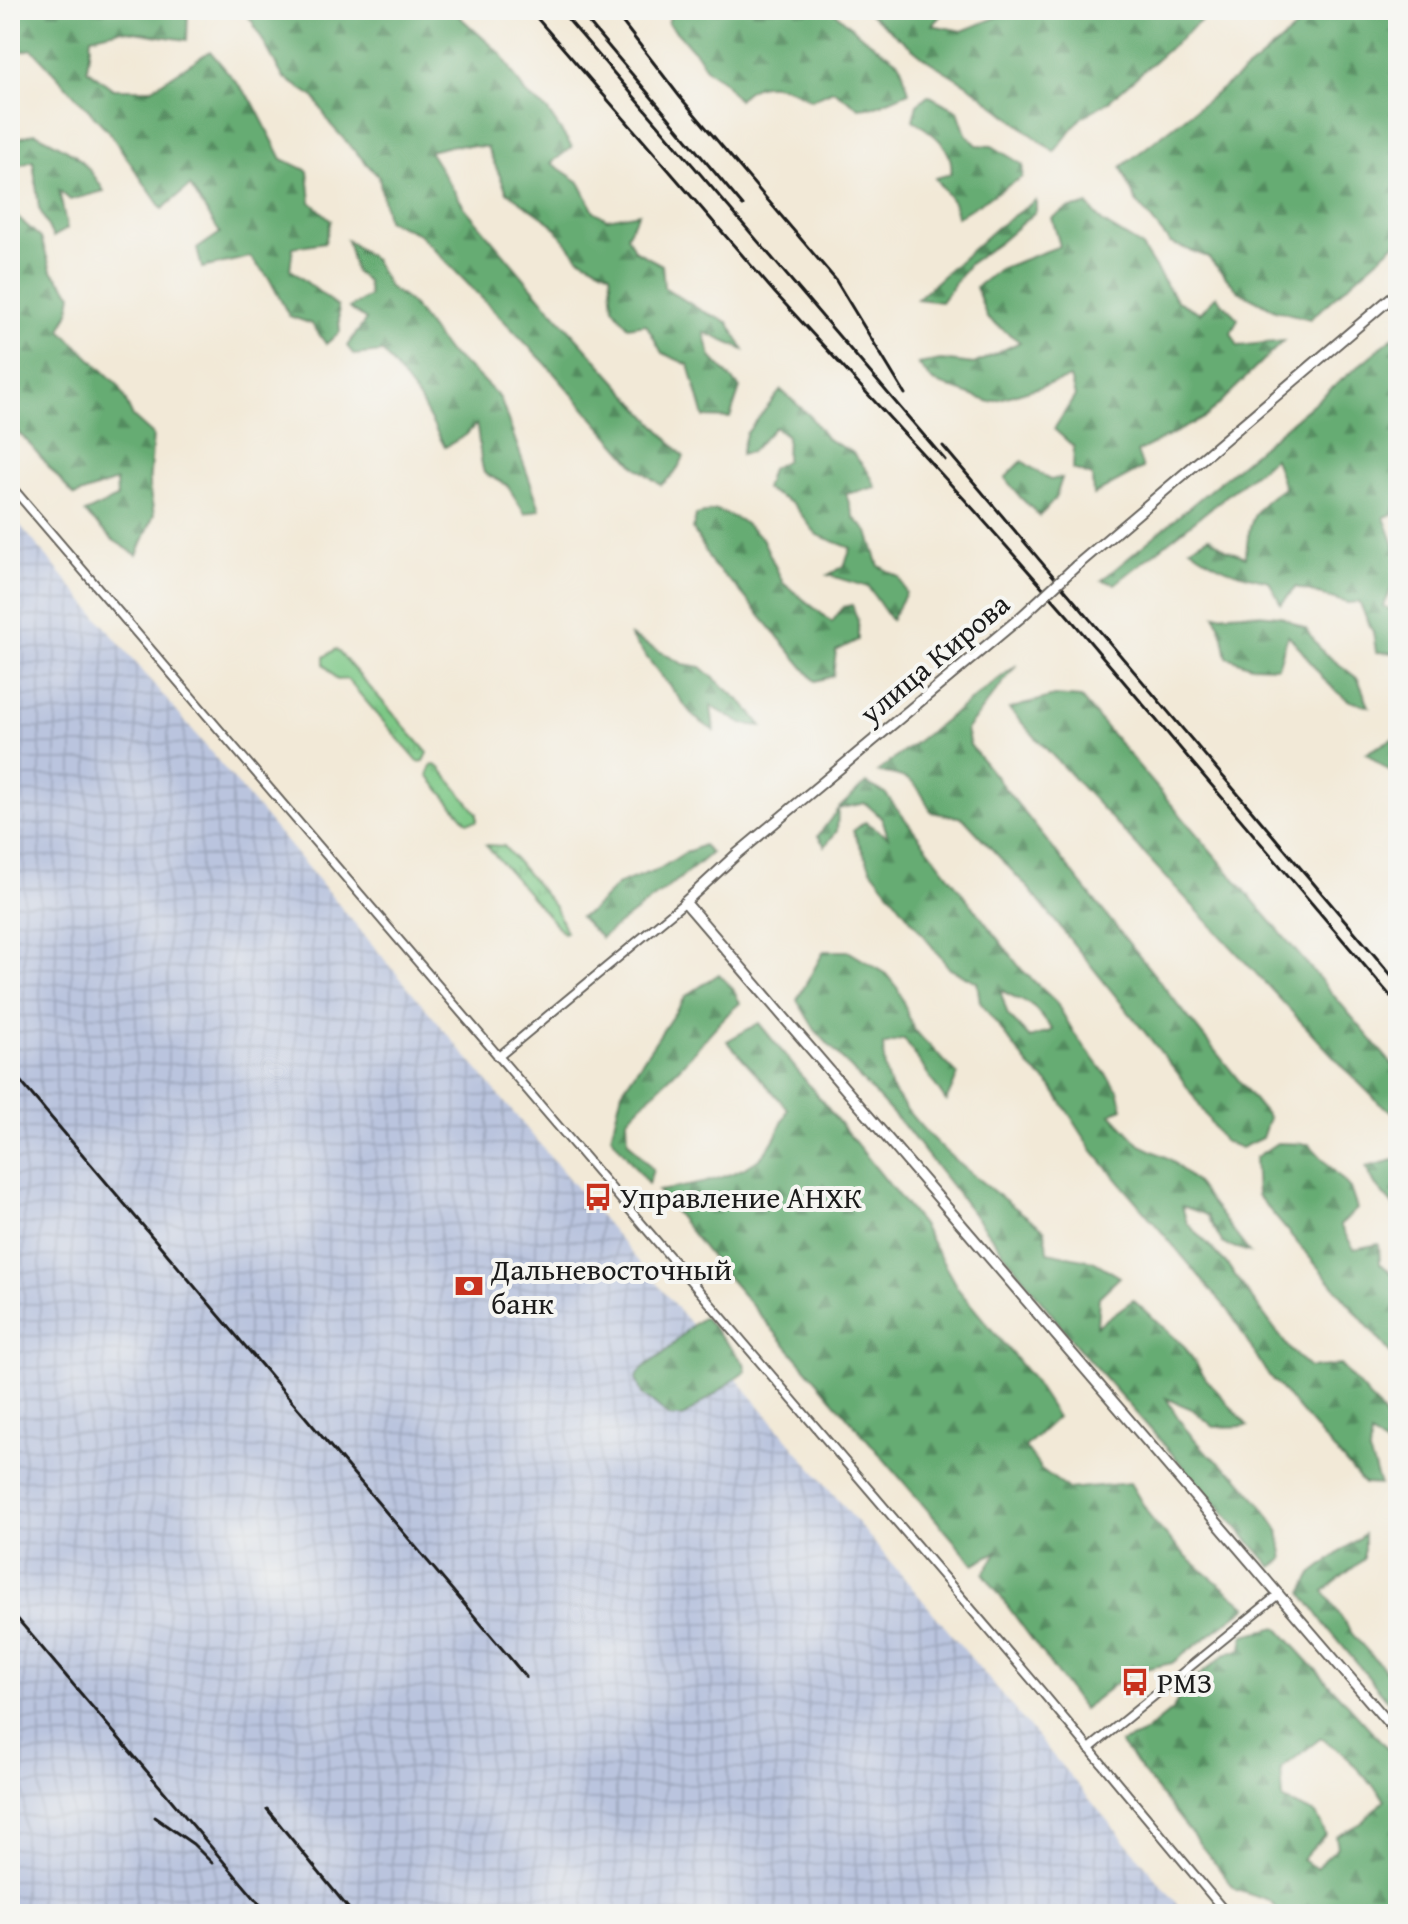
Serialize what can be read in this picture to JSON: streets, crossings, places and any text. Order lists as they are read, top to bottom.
{
  "streets": {
    "street": ["улица Кирова"]
  },
  "places": {
    "bus stop": ["Управление АНХК", "РМЗ"],
    "bank": ["Дальневосточный банк"]
  }
}
